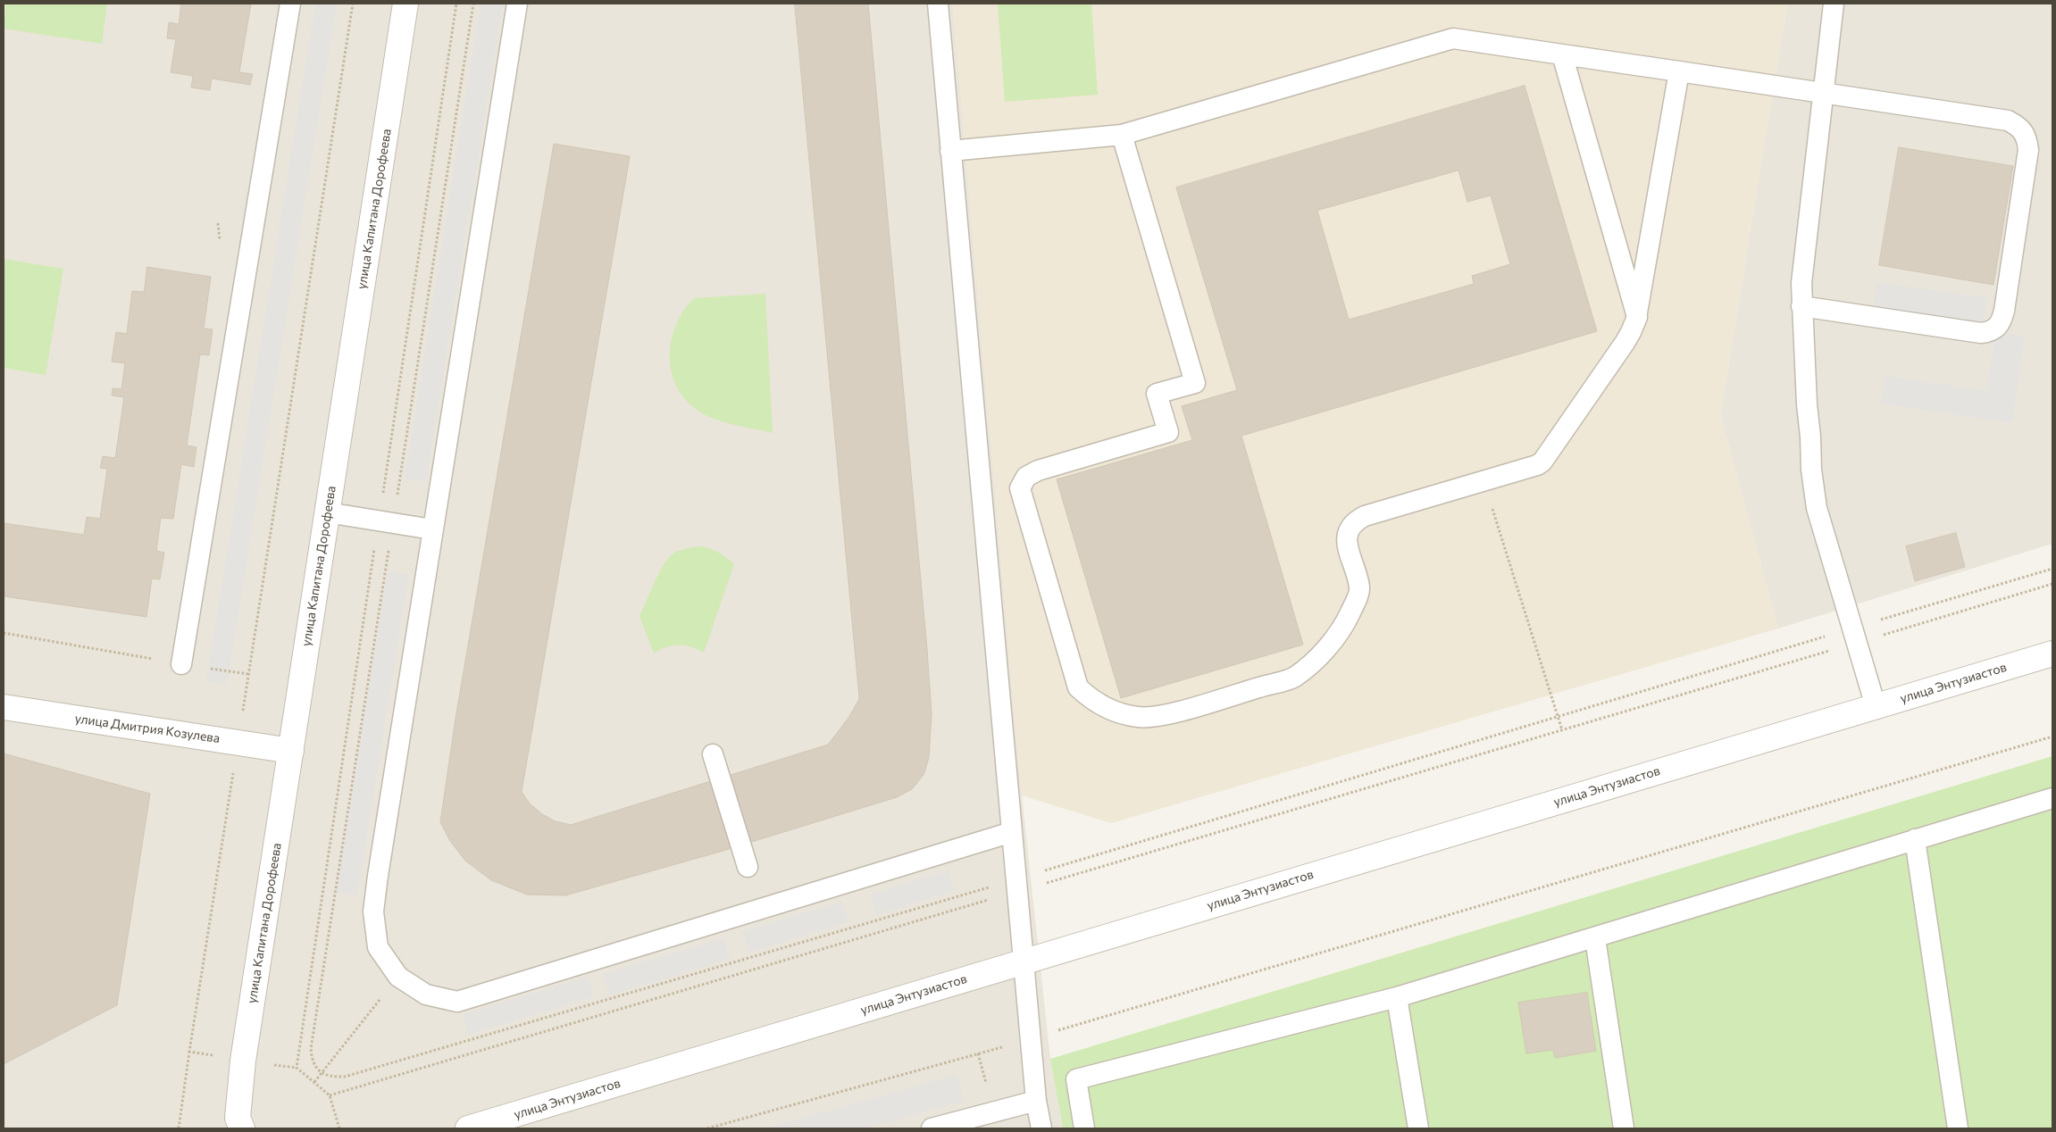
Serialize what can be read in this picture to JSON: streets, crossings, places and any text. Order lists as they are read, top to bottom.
{
  "streets": {
    "street": ["улица Капитана Дорофеева", "улица Энтузиастов", "улица Дмитрия Козулева"]
  },
  "crossings": [
    ["улица Капитана Дорофеева", "улица Дмитрия Козулева"]
  ]
}
